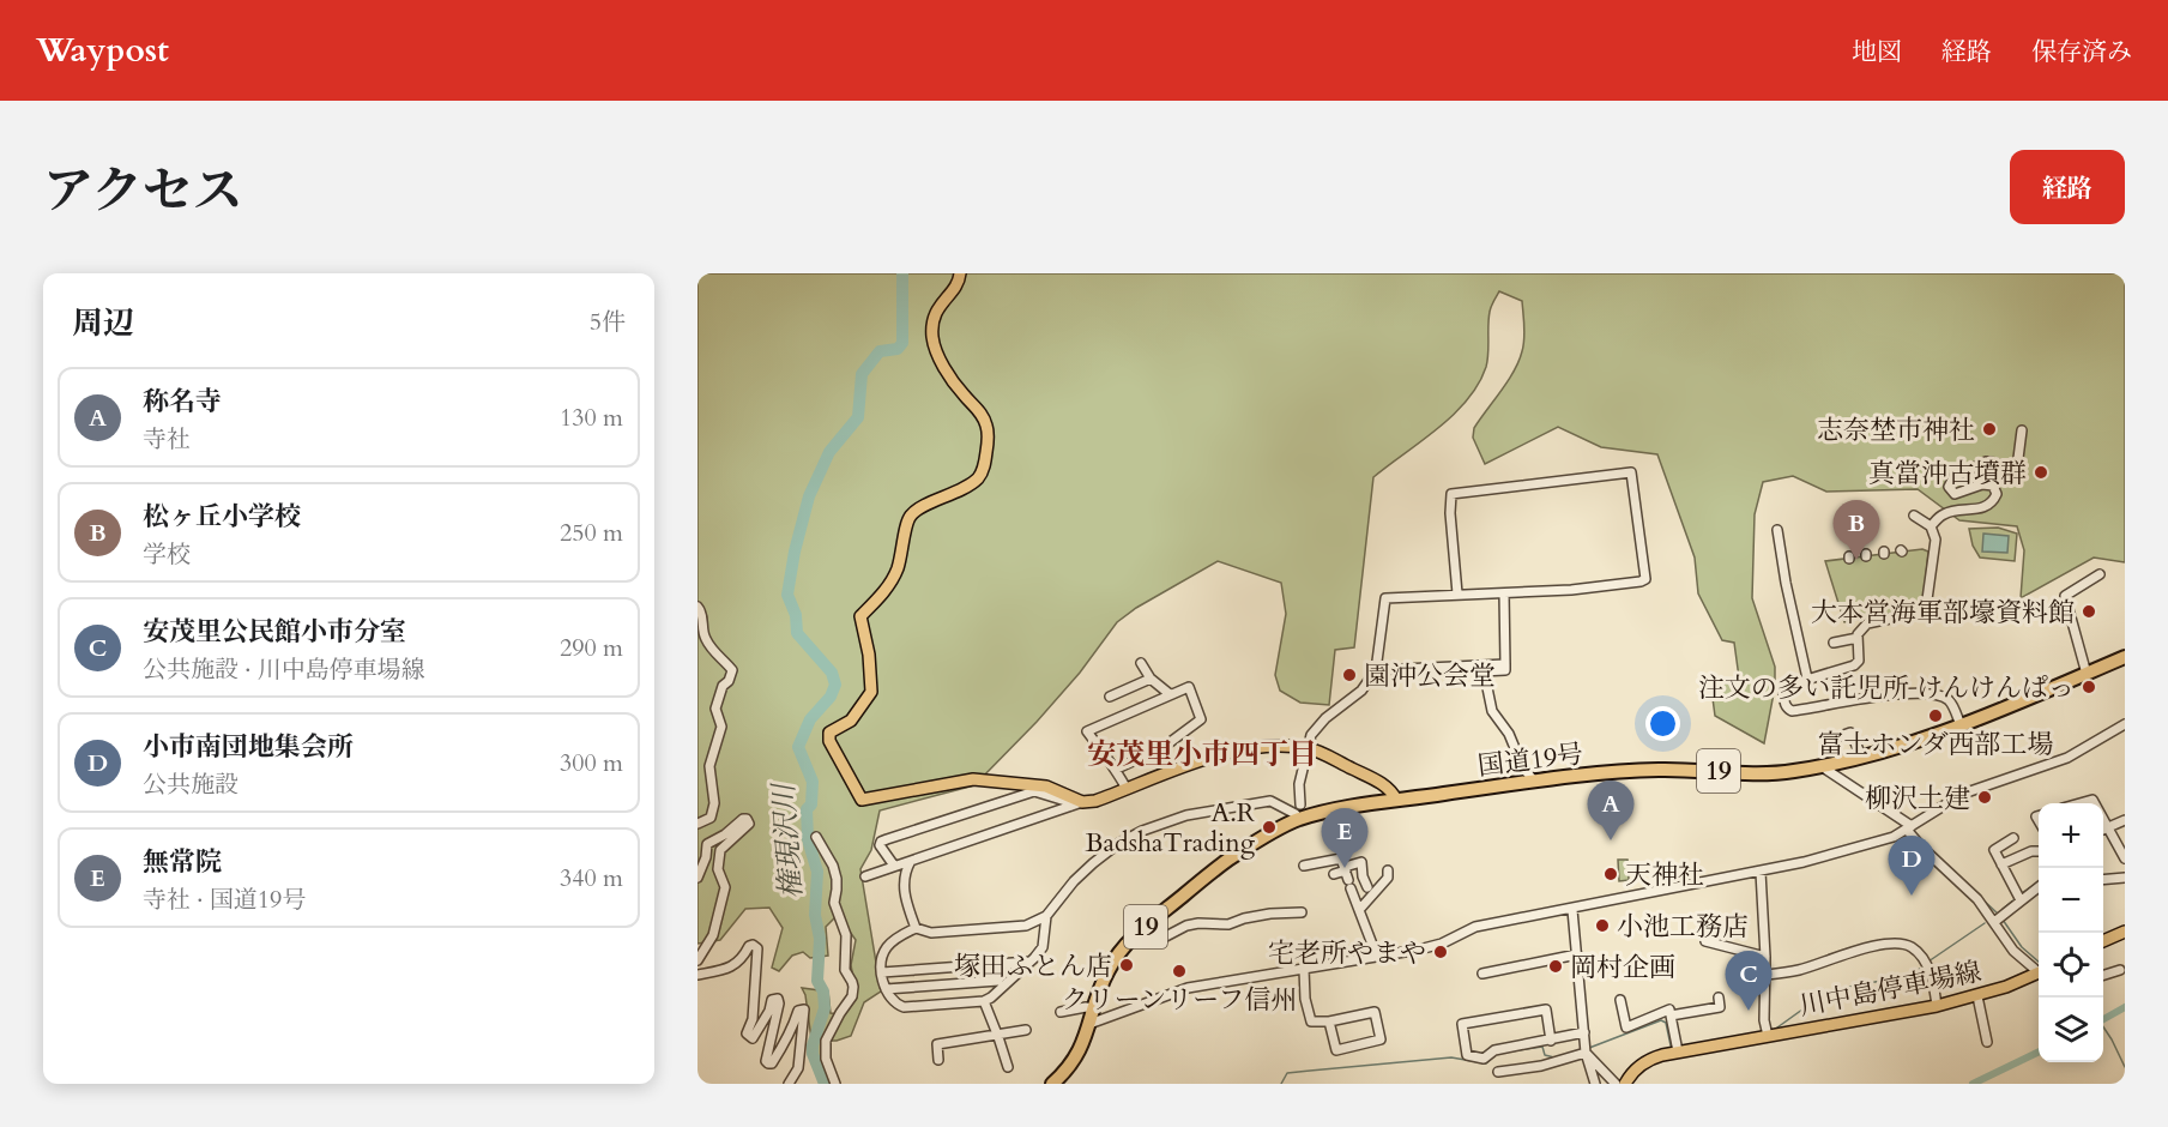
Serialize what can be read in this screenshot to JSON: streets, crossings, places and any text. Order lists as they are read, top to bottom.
{
  "streets": {
    "highway": ["国道19号", "19"],
    "main road": ["川中島停車場線"]
  },
  "districts": ["安茂里小市四丁目"],
  "water": ["権現沢川"],
  "places": [
    "志奈埜市神社",
    "真當沖古墳群",
    "大本営海軍部壕資料館",
    "園沖公会堂",
    "注文の多い託児所 けんけんぱっ",
    "富士ホンダ西部工場",
    "柳沢土建",
    "A.R BadshaTrading",
    "天神社",
    "小池工務店",
    "宅老所やまや",
    "塚田ふとん店",
    "岡村企画",
    "クリーンリーフ信州"
  ],
  "page": {
    "header": "Waypost",
    "nav": ["地図", "経路", "保存済み"],
    "title": "アクセス",
    "buttons": "経路",
    "heading": ["周辺", "5件"],
    "list": [
      {
        "mark": "A",
        "name": "称名寺",
        "note": "寺社",
        "value": "130 m"
      },
      {
        "mark": "B",
        "name": "松ヶ丘小学校",
        "note": "学校",
        "value": "250 m"
      },
      {
        "mark": "C",
        "name": "安茂里公民館小市分室",
        "note": "公共施設 · 川中島停車場線",
        "value": "290 m"
      },
      {
        "mark": "D",
        "name": "小市南団地集会所",
        "note": "公共施設",
        "value": "300 m"
      },
      {
        "mark": "E",
        "name": "無常院",
        "note": "寺社 · 国道19号",
        "value": "340 m"
      }
    ],
    "pins": [
      "B",
      "A",
      "E",
      "D",
      "C"
    ],
    "map_buttons": ["+", "−"]
  }
}
